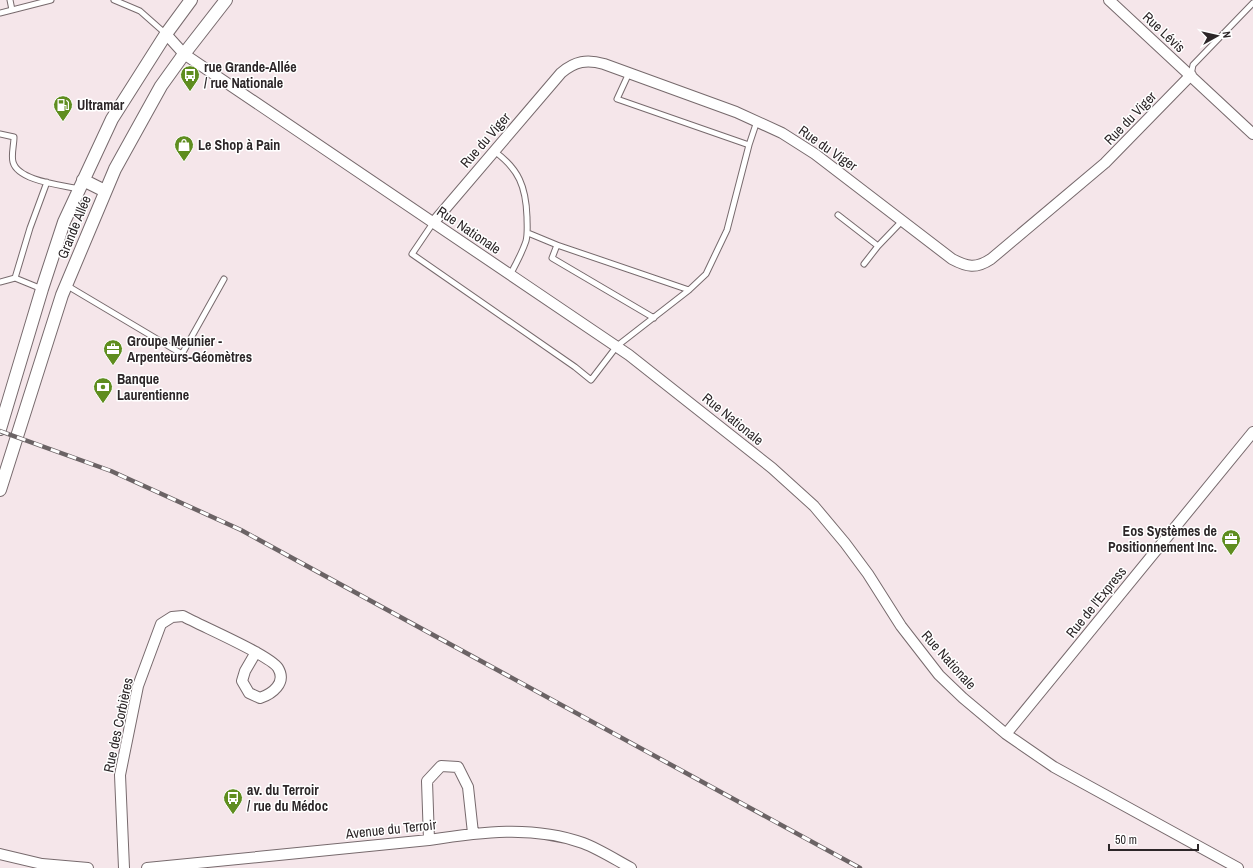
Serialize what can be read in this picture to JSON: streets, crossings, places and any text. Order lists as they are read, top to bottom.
{
  "streets": {
    "street": [
      "Rue Lévis",
      "Rue du Viger",
      "Grande Allée",
      "Rue Nationale",
      "Rue de l'Express",
      "Rue des Corbières",
      "Avenue du Terroir"
    ]
  },
  "crossings": [
    ["Rue Lévis", "Rue du Viger"],
    ["Rue du Viger", "Rue Nationale"],
    ["Grande Allée", "Rue Nationale"],
    ["Rue Nationale", "Rue de l'Express"]
  ],
  "places": {
    "bus stop": ["rue Grande-Allée / rue Nationale", "av. du Terroir / rue du Médoc"],
    "fuel station": ["Ultramar"],
    "shop": ["Le Shop à Pain"],
    "office": ["Groupe Meunier - Arpenteurs-Géomètres", "Eos Systèmes de Positionnement Inc."],
    "bank": ["Banque Laurentienne"]
  },
  "scale_bar": "50 m",
  "north": "right"
}
